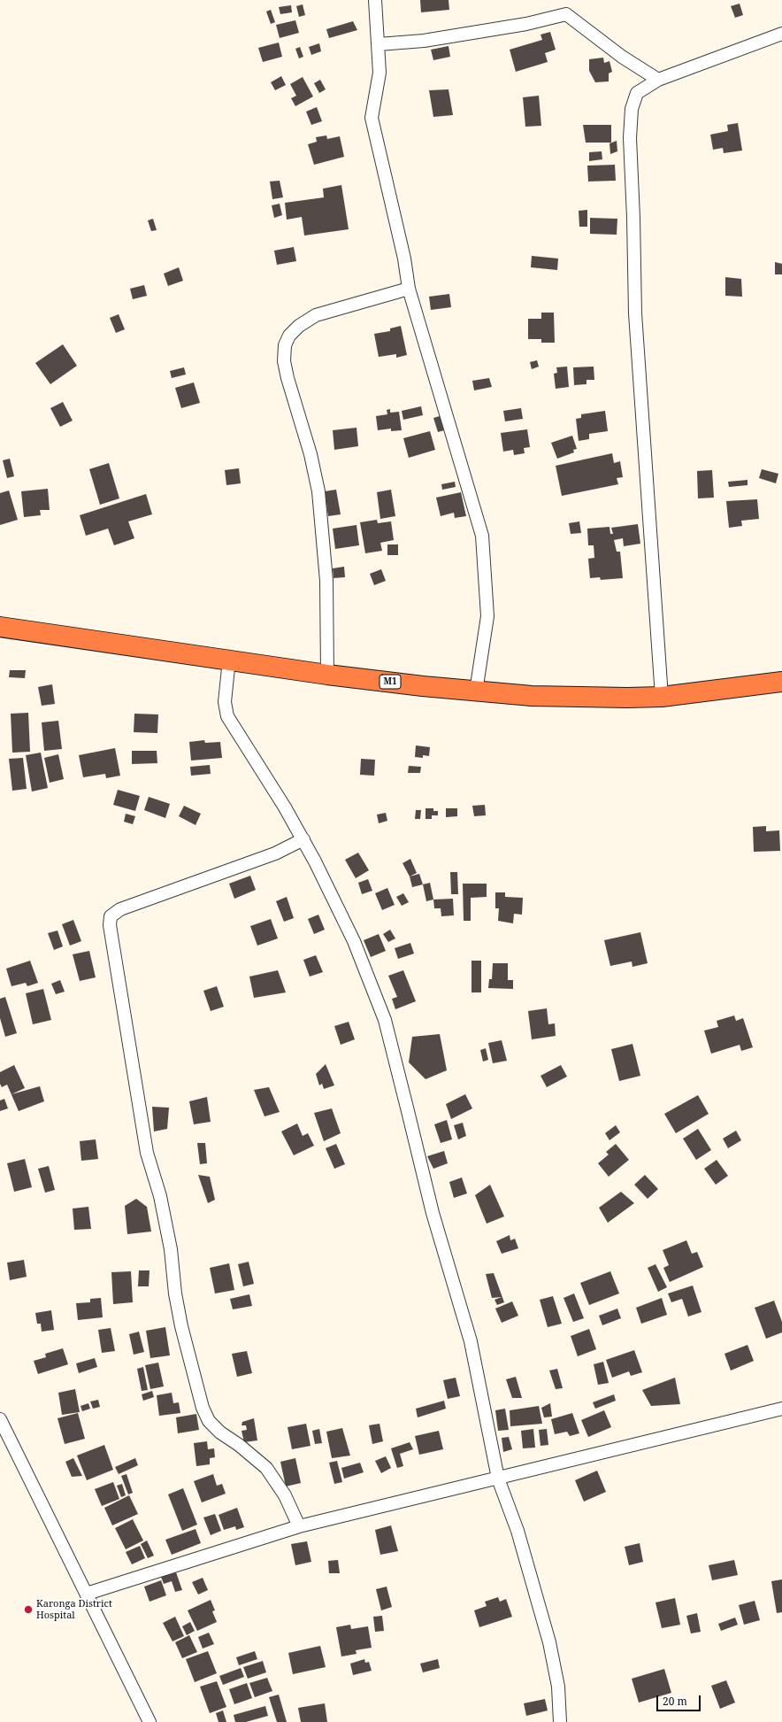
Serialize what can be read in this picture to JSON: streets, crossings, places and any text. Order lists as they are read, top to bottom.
{
  "streets": {
    "highway": ["M1"]
  },
  "places": ["Karonga District Hospital"],
  "scale_bar": "20 m"
}
